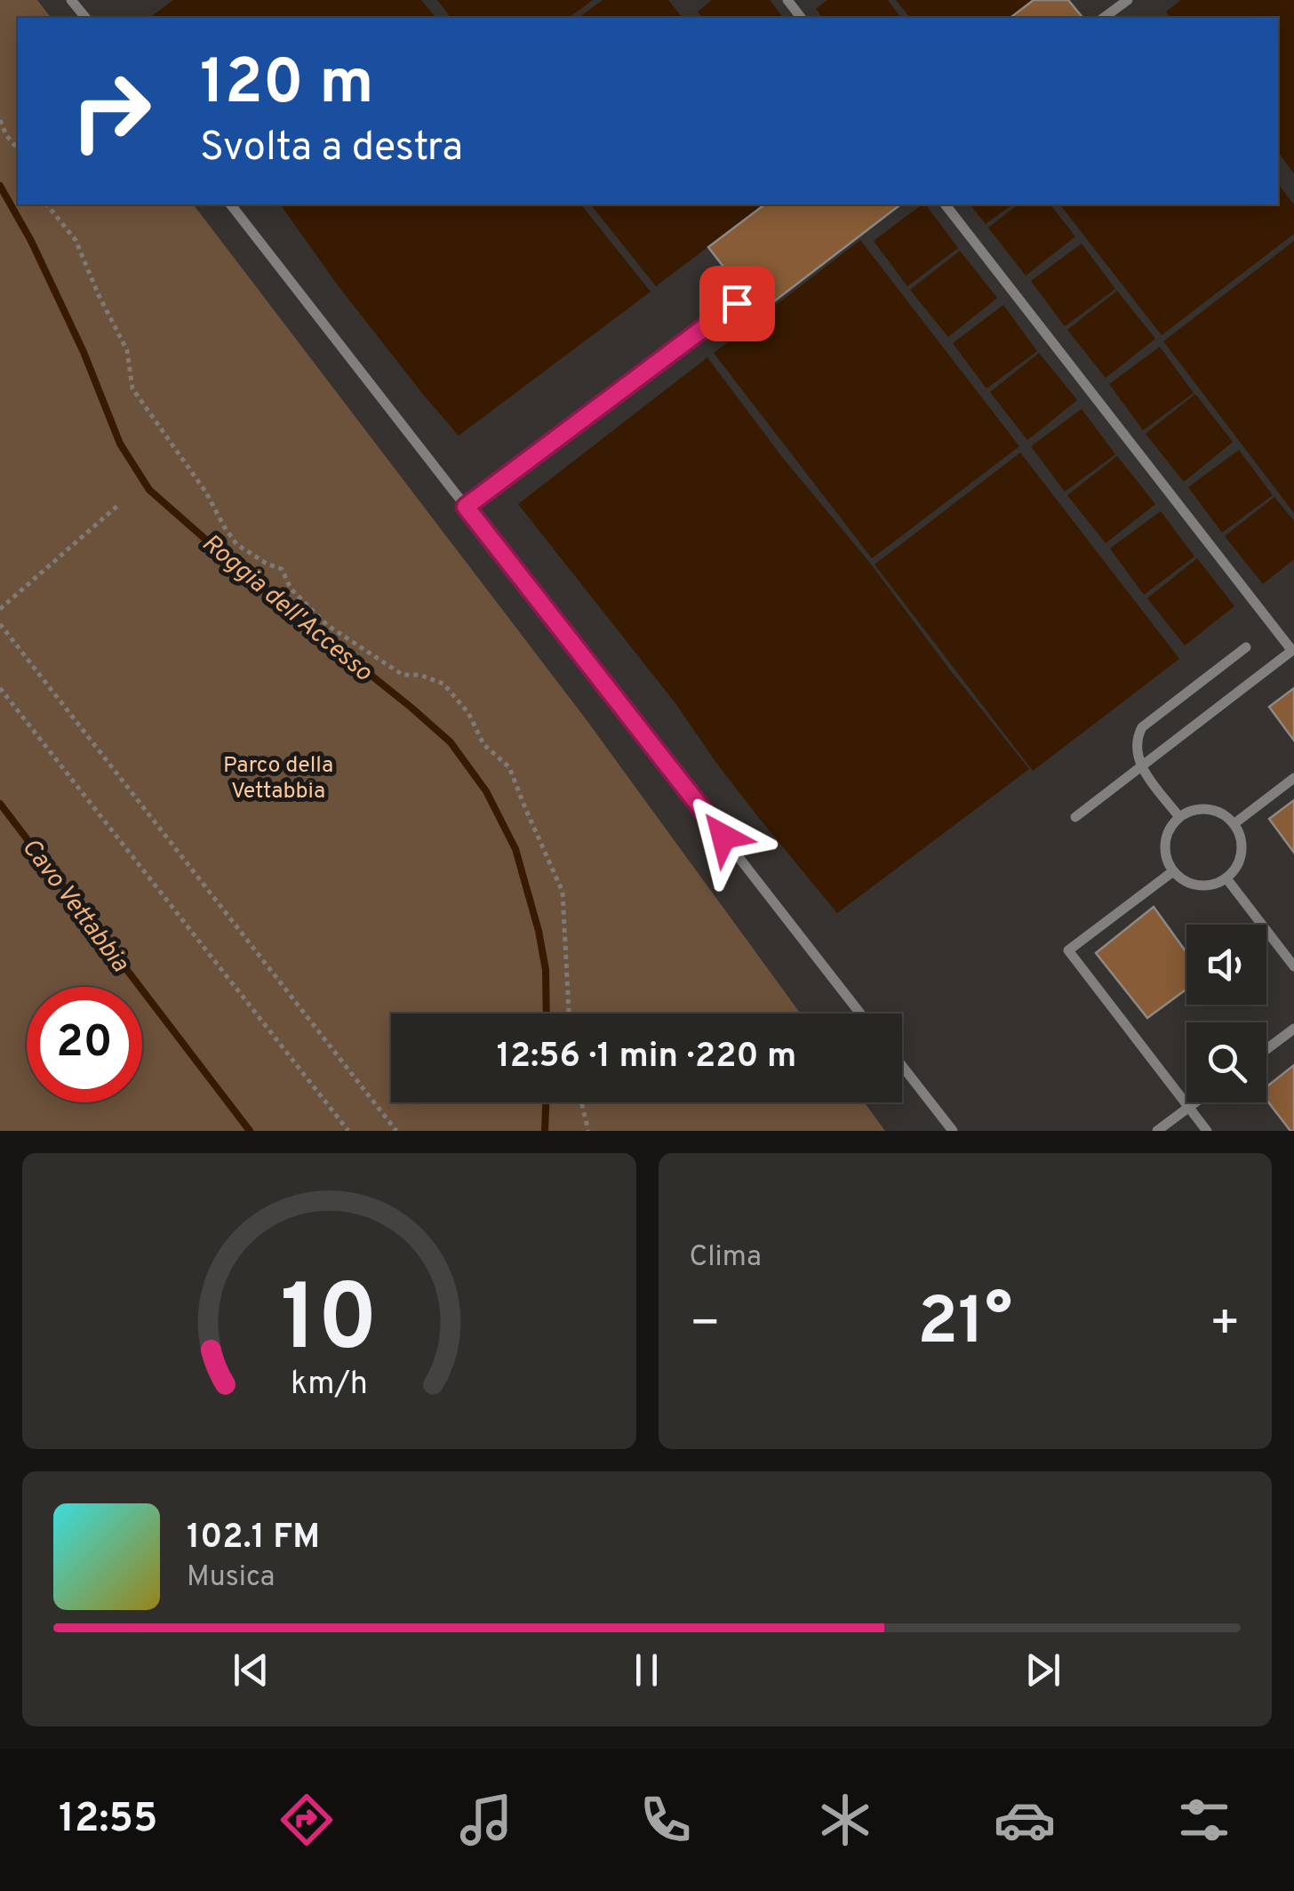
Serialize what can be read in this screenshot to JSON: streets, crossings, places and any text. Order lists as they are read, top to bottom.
{
  "water": ["Roggia dell'Accesso", "Cavo Vettabbia"],
  "parks": ["Parco della Vettabbia"],
  "page": {
    "turn": ["120 m", "Svolta a destra"],
    "limit": "20",
    "trip": "12:56 · 1 min · 220 m",
    "tile": "Clima",
    "heat": ["−", "21°", "+"],
    "song": ["102.1 FM", "Musica"],
    "tabs": "12:55",
    "gauge": ["10", "km/h"]
  }
}
